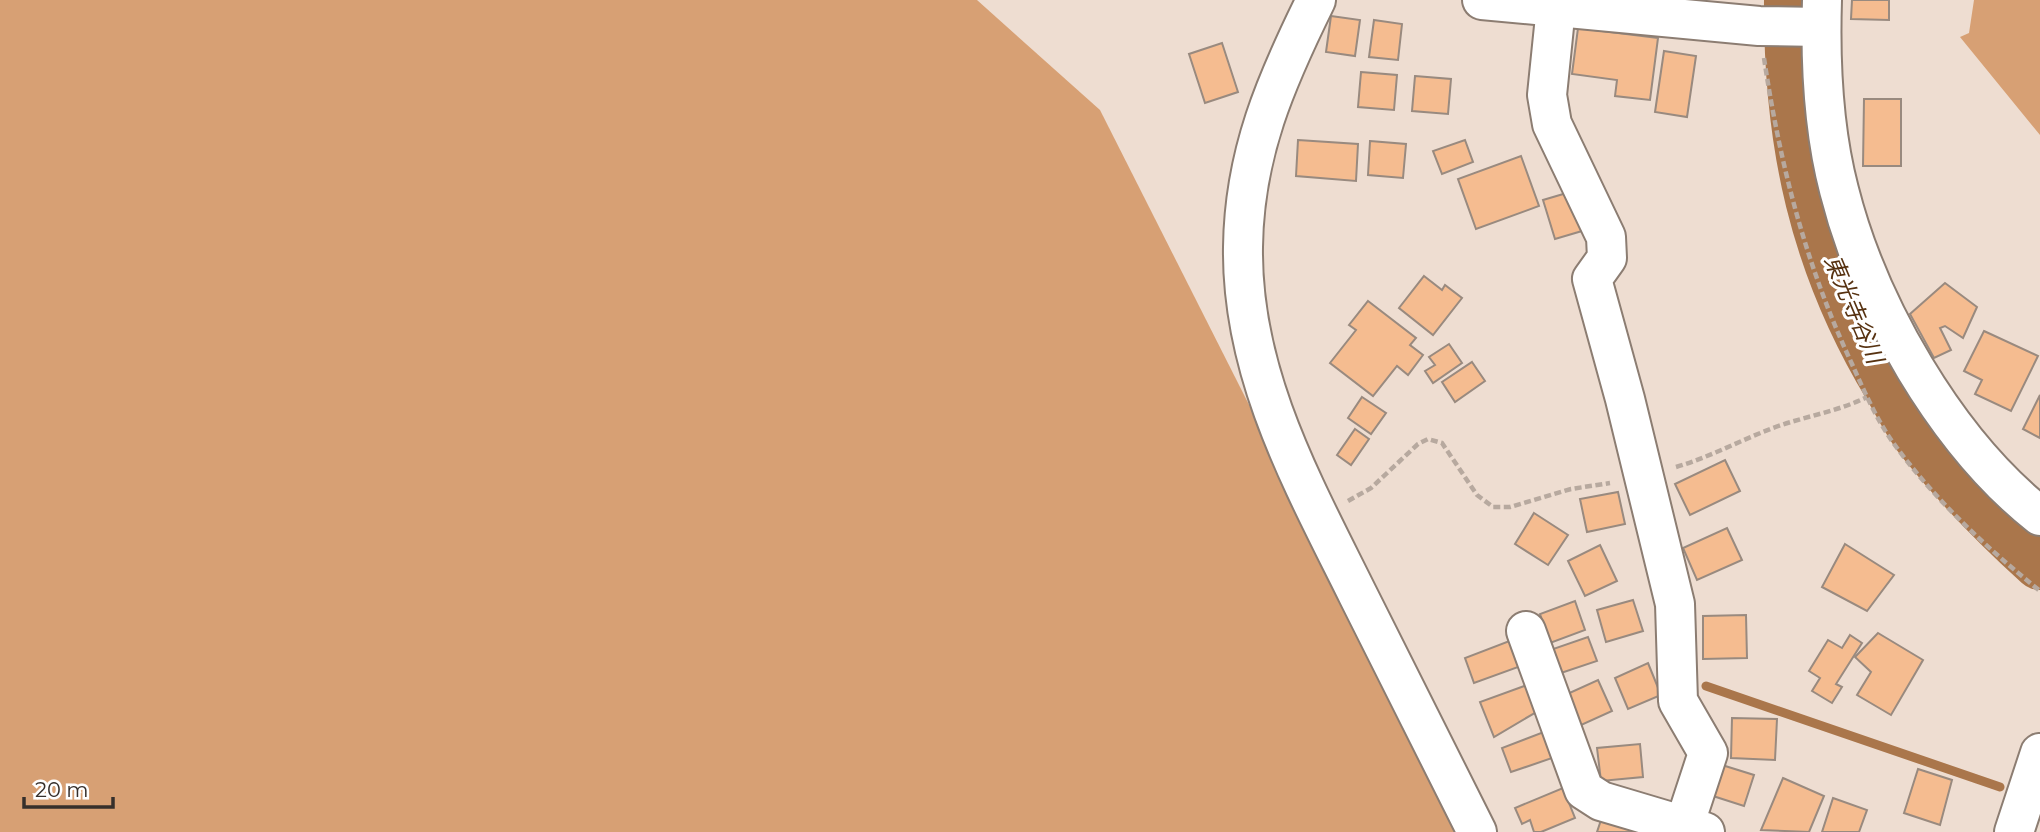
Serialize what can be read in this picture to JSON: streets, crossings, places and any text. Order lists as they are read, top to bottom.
{
  "water": ["東光寺谷川"],
  "scale_bar": "20 m"
}
